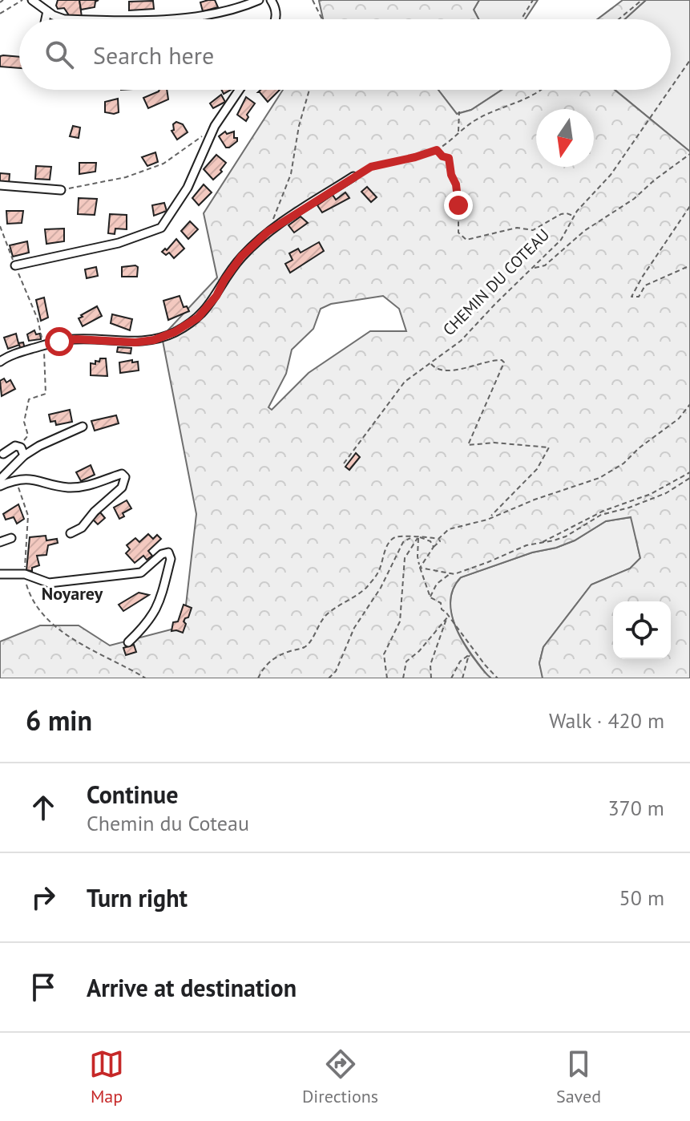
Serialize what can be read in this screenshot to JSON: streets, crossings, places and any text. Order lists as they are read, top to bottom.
{
  "streets": {
    "path": ["CHEMIN DU COTEAU"]
  },
  "districts": ["Noyarey"],
  "north": "bottom",
  "page": {
    "search": "Search here",
    "heading": ["6 min", "Walk · 420 m"],
    "list": [
      ["Continue", "Chemin du Coteau", "370 m"],
      ["Turn right", "50 m"],
      "Arrive at destination"
    ],
    "nav": ["Map", "Directions", "Saved"]
  }
}
